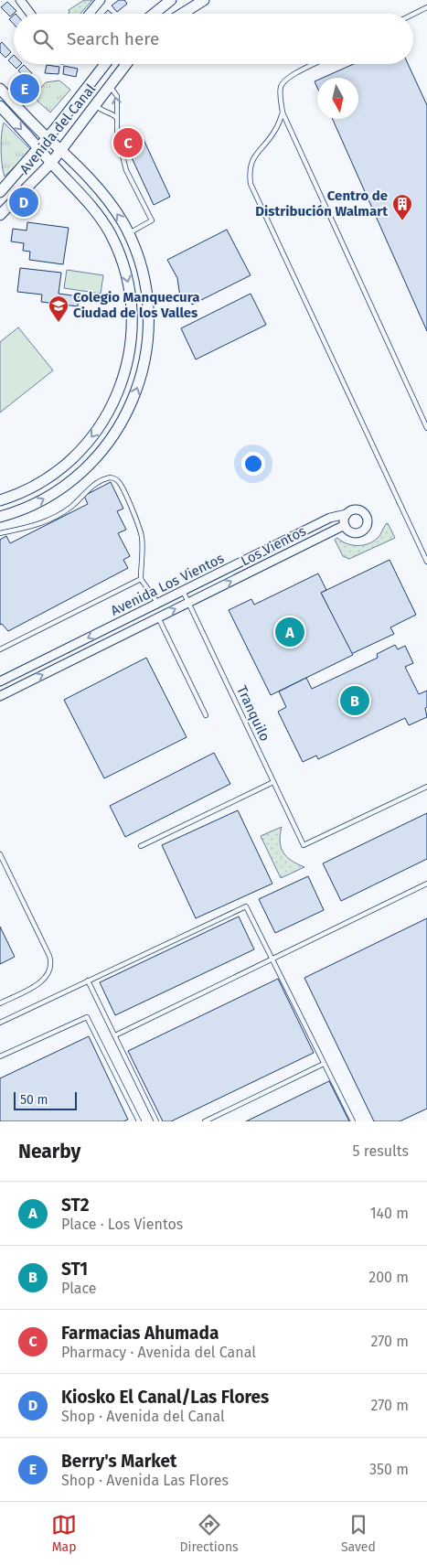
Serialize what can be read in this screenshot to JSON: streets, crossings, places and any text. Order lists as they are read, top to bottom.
{
  "streets": {
    "street": ["Avenida del Canal", "Los Vientos", "Avenida Los Vientos"],
    "lane": ["Tranquilo"]
  },
  "crossings": [
    ["Los Vientos", "Avenida Los Vientos"],
    ["Los Vientos", "Tranquilo"],
    ["Avenida Los Vientos", "Tranquilo"]
  ],
  "one_way": ["Los Vientos"],
  "places": {
    "building": ["Centro de Distribución Walmart"],
    "school or university": ["Colegio Manquecura Ciudad de los Valles"]
  },
  "scale_bar": "50 m",
  "north": "bottom",
  "page": {
    "search": "Search here",
    "pins": [
      "E",
      "C",
      "D",
      "A",
      "B"
    ],
    "scale": "50 m",
    "heading": ["Nearby", "5 results"],
    "list": [
      {
        "mark": "A",
        "name": "ST2",
        "note": "Place · Los Vientos",
        "value": "140 m"
      },
      {
        "mark": "B",
        "name": "ST1",
        "note": "Place",
        "value": "200 m"
      },
      {
        "mark": "C",
        "name": "Farmacias Ahumada",
        "note": "Pharmacy · Avenida del Canal",
        "value": "270 m"
      },
      {
        "mark": "D",
        "name": "Kiosko El Canal/Las Flores",
        "note": "Shop · Avenida del Canal",
        "value": "270 m"
      },
      {
        "mark": "E",
        "name": "Berry's Market",
        "note": "Shop · Avenida Las Flores",
        "value": "350 m"
      }
    ],
    "nav": ["Map", "Directions", "Saved"]
  }
}
